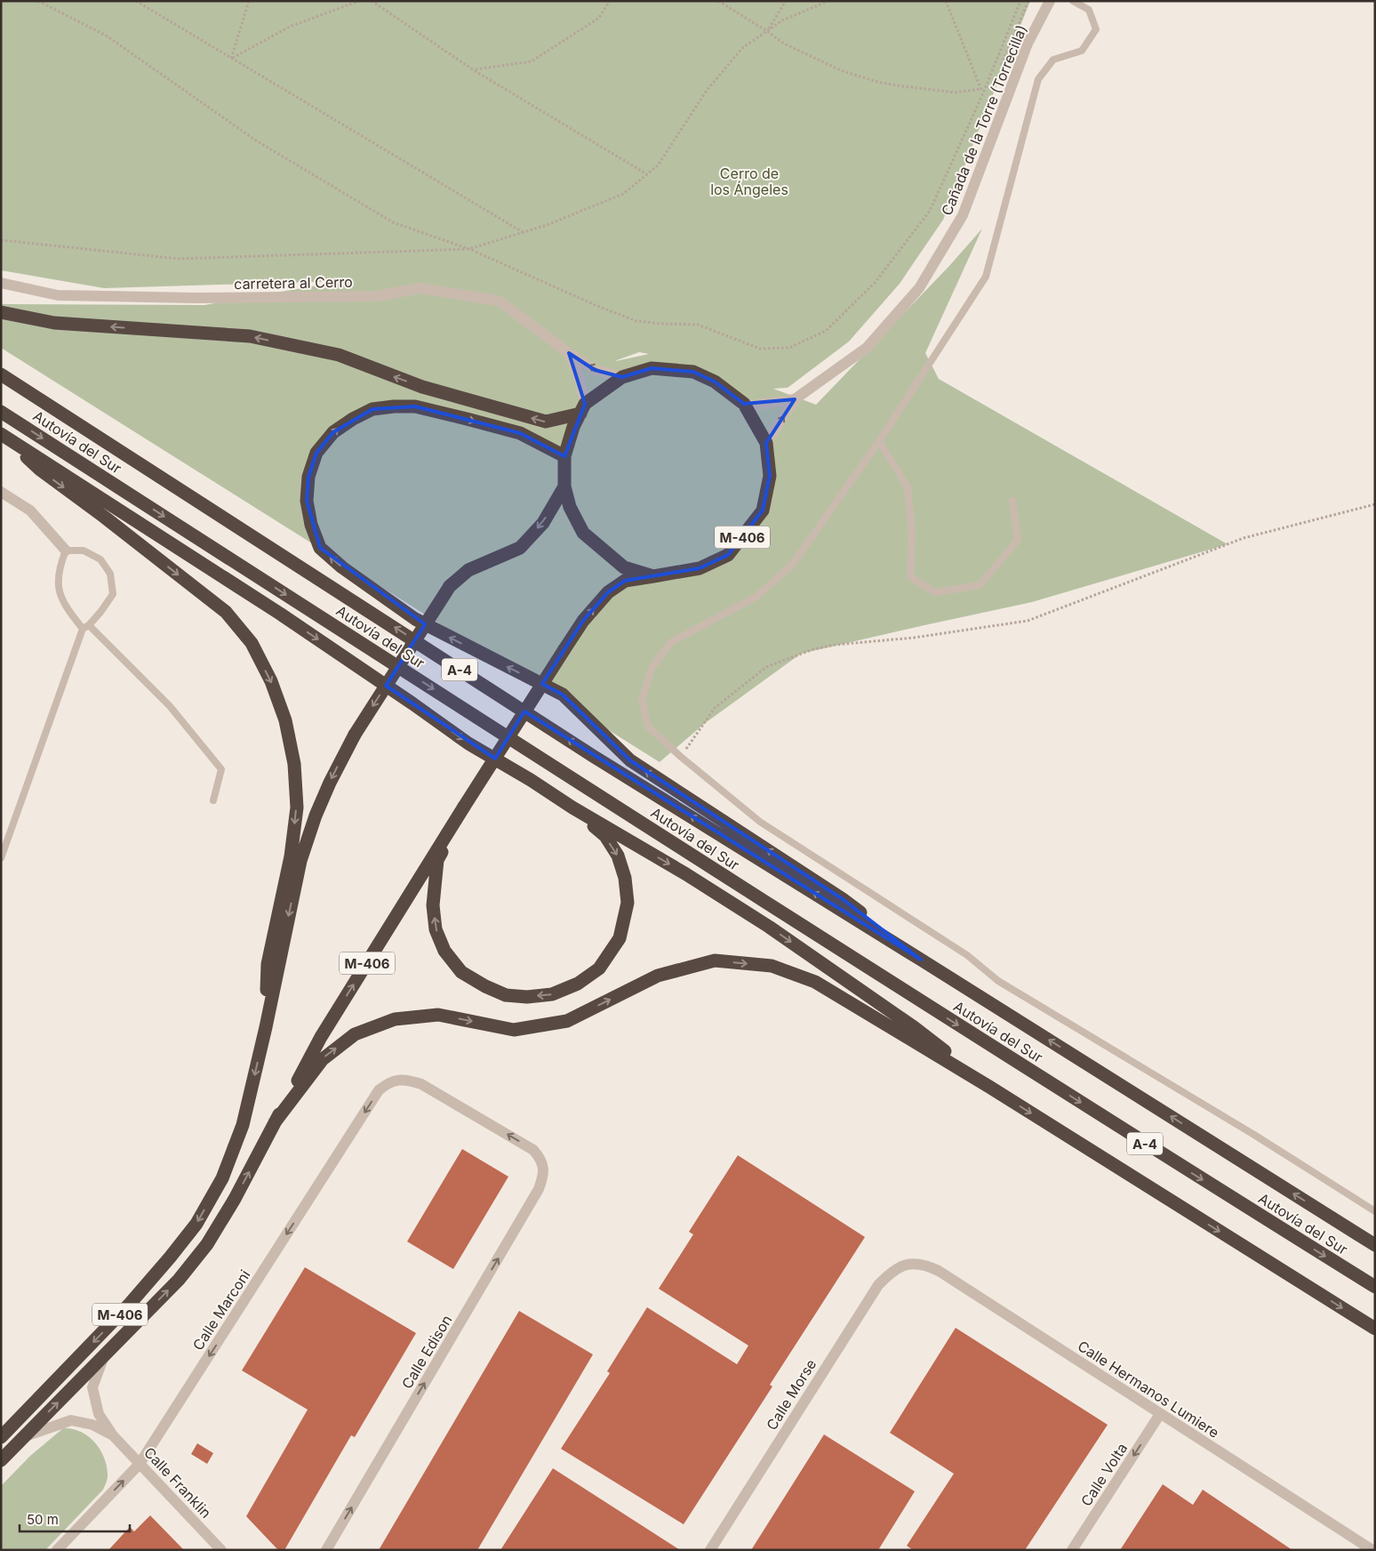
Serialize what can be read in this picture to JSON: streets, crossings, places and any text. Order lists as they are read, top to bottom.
{
  "streets": {
    "highway": ["Autovía del Sur", "M-406", "A-4"],
    "street": [
      "Cañada de la Torre (Torrecilla)",
      "carretera al Cerro",
      "Calle Marconi",
      "Calle Edison",
      "Calle Hermanos Lumiere",
      "Calle Morse",
      "Calle Volta",
      "Calle Franklin"
    ]
  },
  "crossings": [
    ["Cañada de la Torre (Torrecilla)", "M-406"],
    ["carretera al Cerro", "M-406"],
    ["Calle Marconi", "Calle Edison"],
    ["Calle Marconi", "Calle Franklin"],
    ["Calle Hermanos Lumiere", "Calle Morse"],
    ["Calle Hermanos Lumiere", "Calle Volta"]
  ],
  "one_way": ["Calle Volta"],
  "parks": ["Cerro de los Ángeles"],
  "scale_bar": "50 m"
}
